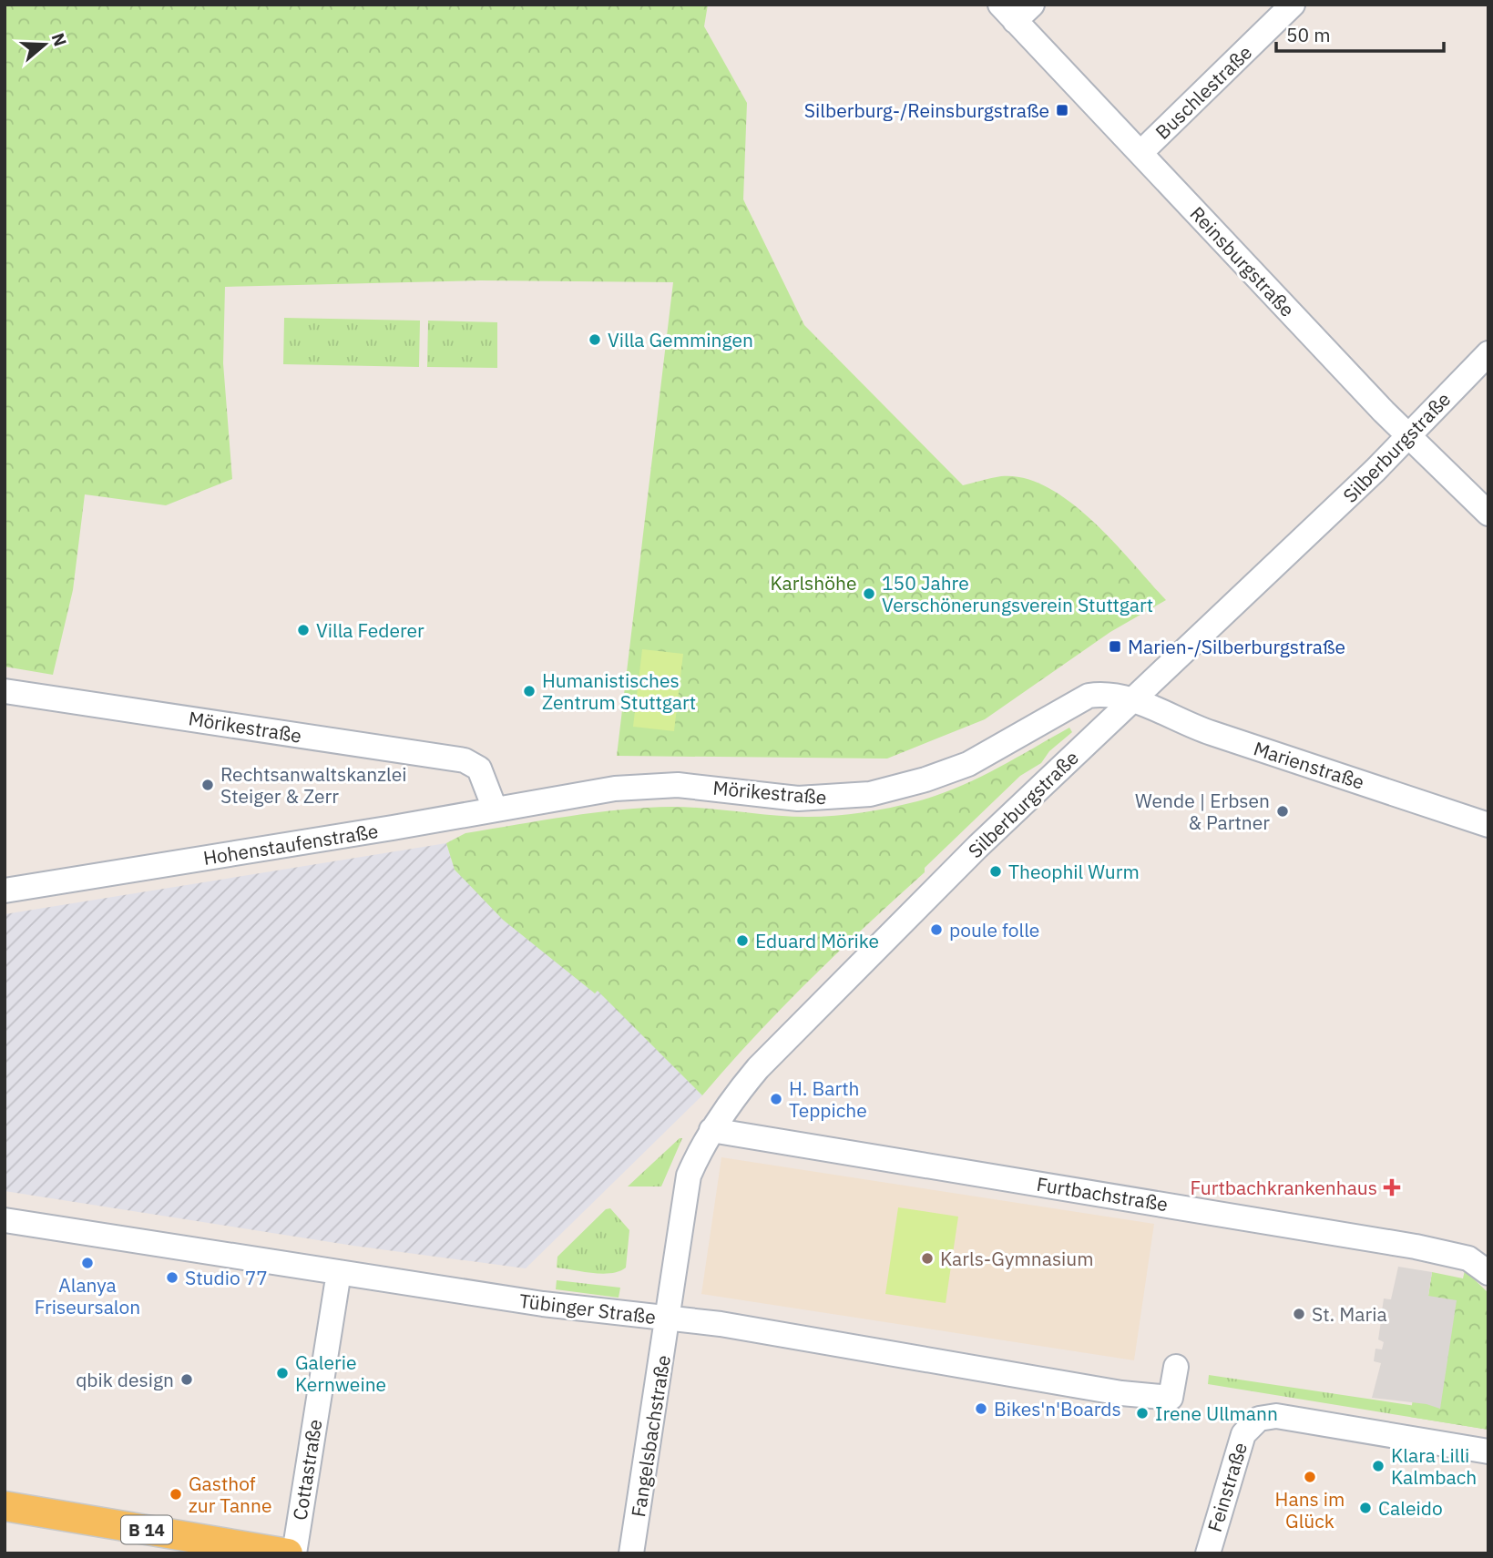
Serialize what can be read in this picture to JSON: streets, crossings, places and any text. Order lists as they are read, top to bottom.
{
  "streets": {
    "main road": ["B 14"],
    "street": [
      "Buschlestraße",
      "Reinsburgstraße",
      "Silberburgstraße",
      "Mörikestraße",
      "Marienstraße",
      "Hohenstaufenstraße",
      "Furtbachstraße",
      "Tübinger Straße",
      "Fangelsbachstraße",
      "Cottastraße",
      "Feinstraße"
    ]
  },
  "crossings": [
    ["Buschlestraße", "Reinsburgstraße"],
    ["Reinsburgstraße", "Silberburgstraße"],
    ["Silberburgstraße", "Mörikestraße"],
    ["Silberburgstraße", "Marienstraße"],
    ["Silberburgstraße", "Furtbachstraße"],
    ["Silberburgstraße", "Tübinger Straße"],
    ["Silberburgstraße", "Fangelsbachstraße"],
    ["Mörikestraße", "Marienstraße"],
    ["Mörikestraße", "Hohenstaufenstraße"],
    ["Tübinger Straße", "Fangelsbachstraße"],
    ["Tübinger Straße", "Cottastraße"]
  ],
  "parks": ["Karlshöhe"],
  "places": {
    "transit": ["Silberburg-/Reinsburgstraße", "Marien-/Silberburgstraße"],
    "other": [
      "Villa Gemmingen",
      "150 Jahre Verschönerungsverein Stuttgart",
      "Villa Federer",
      "Humanistisches Zentrum Stuttgart",
      "Rechtsanwaltskanzlei Steiger & Zerr",
      "Wende | Erbsen & Partner",
      "Theophil Wurm",
      "poule folle",
      "Eduard Mörike",
      "H. Barth Teppiche",
      "Karls-Gymnasium",
      "Alanya Friseursalon",
      "Studio 77",
      "St. Maria",
      "Galerie Kernweine",
      "qbik design",
      "Bikes'n'Boards",
      "Irene Ullmann",
      "Klara Lilli Kalmbach",
      "Hans im Glück",
      "Gasthof zur Tanne",
      "Caleido"
    ],
    "health": ["Furtbachkrankenhaus"]
  },
  "scale_bar": "50 m",
  "north": "right"
}
